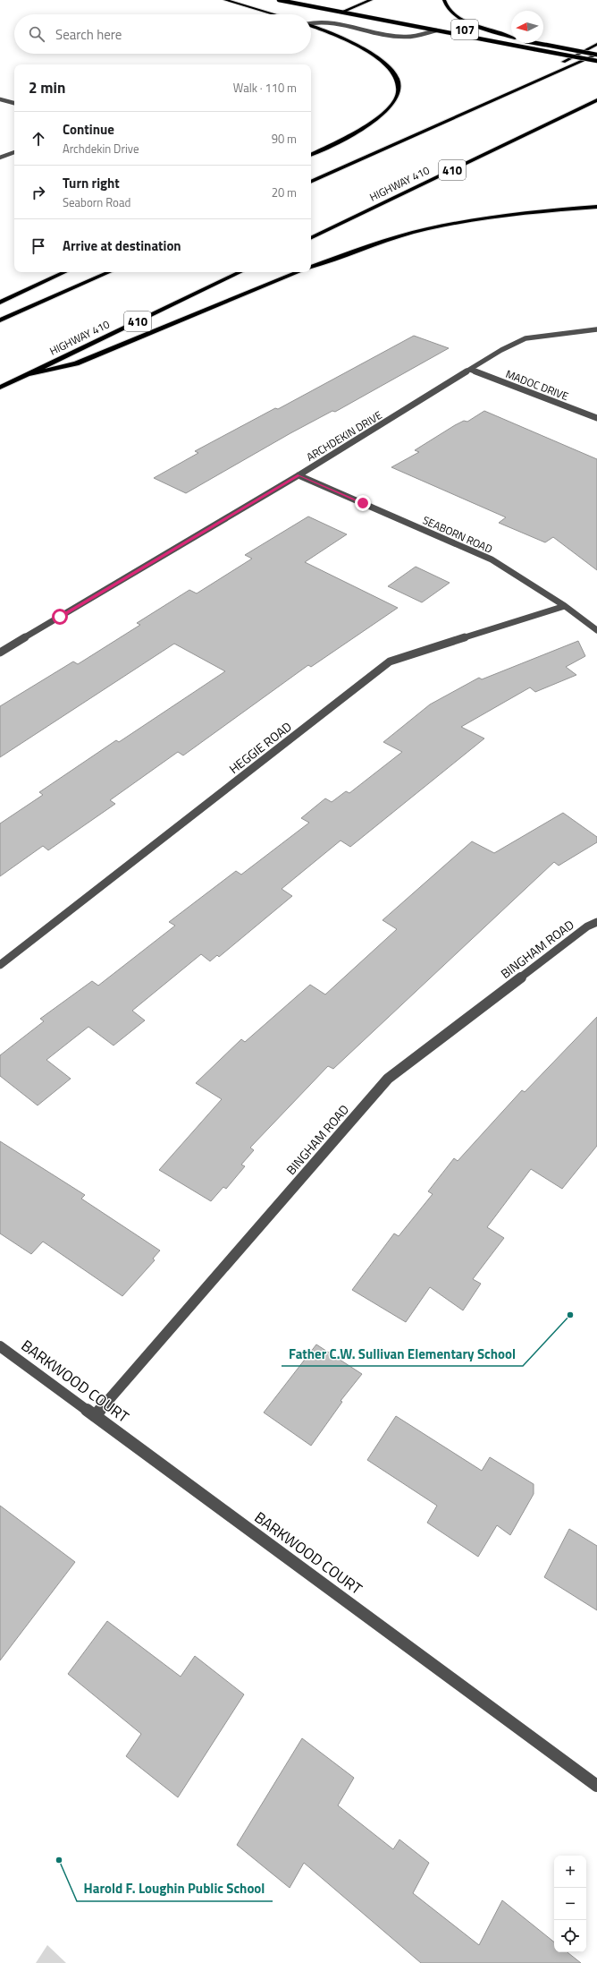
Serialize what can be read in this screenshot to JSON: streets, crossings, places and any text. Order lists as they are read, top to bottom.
{
  "streets": {
    "highway": ["410", "HIGHWAY 410"],
    "main road": ["107"],
    "street": [
      "MADOC DRIVE",
      "ARCHDEKIN DRIVE",
      "SEABORN ROAD",
      "HEGGIE ROAD",
      "BINGHAM ROAD",
      "BARKWOOD COURT"
    ]
  },
  "crossings": [
    ["MADOC DRIVE", "ARCHDEKIN DRIVE"],
    ["ARCHDEKIN DRIVE", "SEABORN ROAD"],
    ["SEABORN ROAD", "HEGGIE ROAD"],
    ["BINGHAM ROAD", "BARKWOOD COURT"]
  ],
  "places": ["Father C.W. Sullivan Elementary School", "Harold F. Loughin Public School"],
  "north": "left",
  "page": {
    "search": "Search here",
    "heading": ["2 min", "Walk · 110 m"],
    "list": [
      ["Continue", "Archdekin Drive", "90 m"],
      ["Turn right", "Seaborn Road", "20 m"],
      "Arrive at destination"
    ],
    "map_buttons": ["+", "−"]
  }
}
